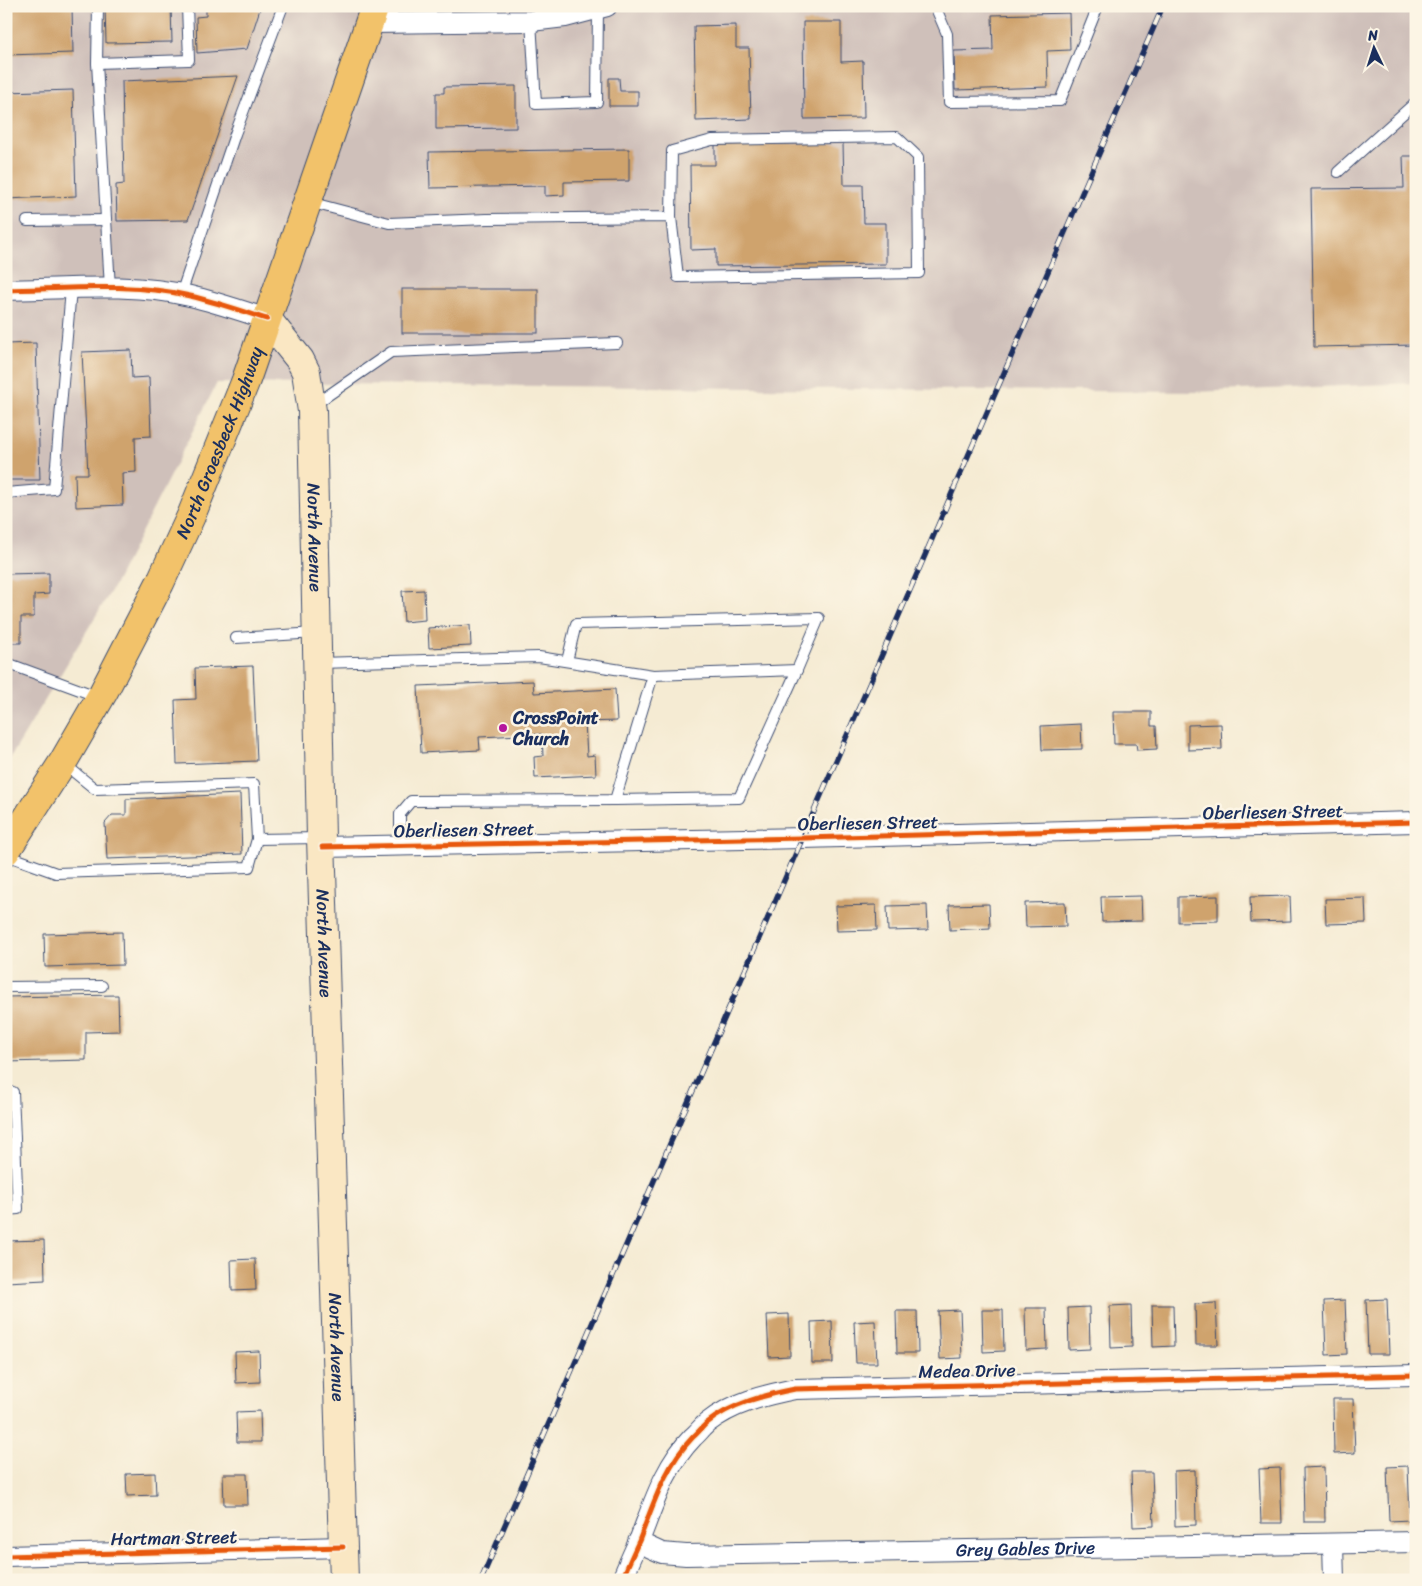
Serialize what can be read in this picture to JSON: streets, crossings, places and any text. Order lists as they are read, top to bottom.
{
  "streets": {
    "main road": ["North Groesbeck Highway", "North Avenue"],
    "street": [
      "Oberliesen Street",
      "Medea Drive",
      "Hartman Street",
      "Grey Gables Drive"
    ]
  },
  "crossings": [
    ["North Groesbeck Highway", "North Avenue"],
    ["North Avenue", "Oberliesen Street"],
    ["North Avenue", "Hartman Street"],
    ["Medea Drive", "Grey Gables Drive"]
  ],
  "places": ["CrossPoint Church"],
  "north": "top"
}
